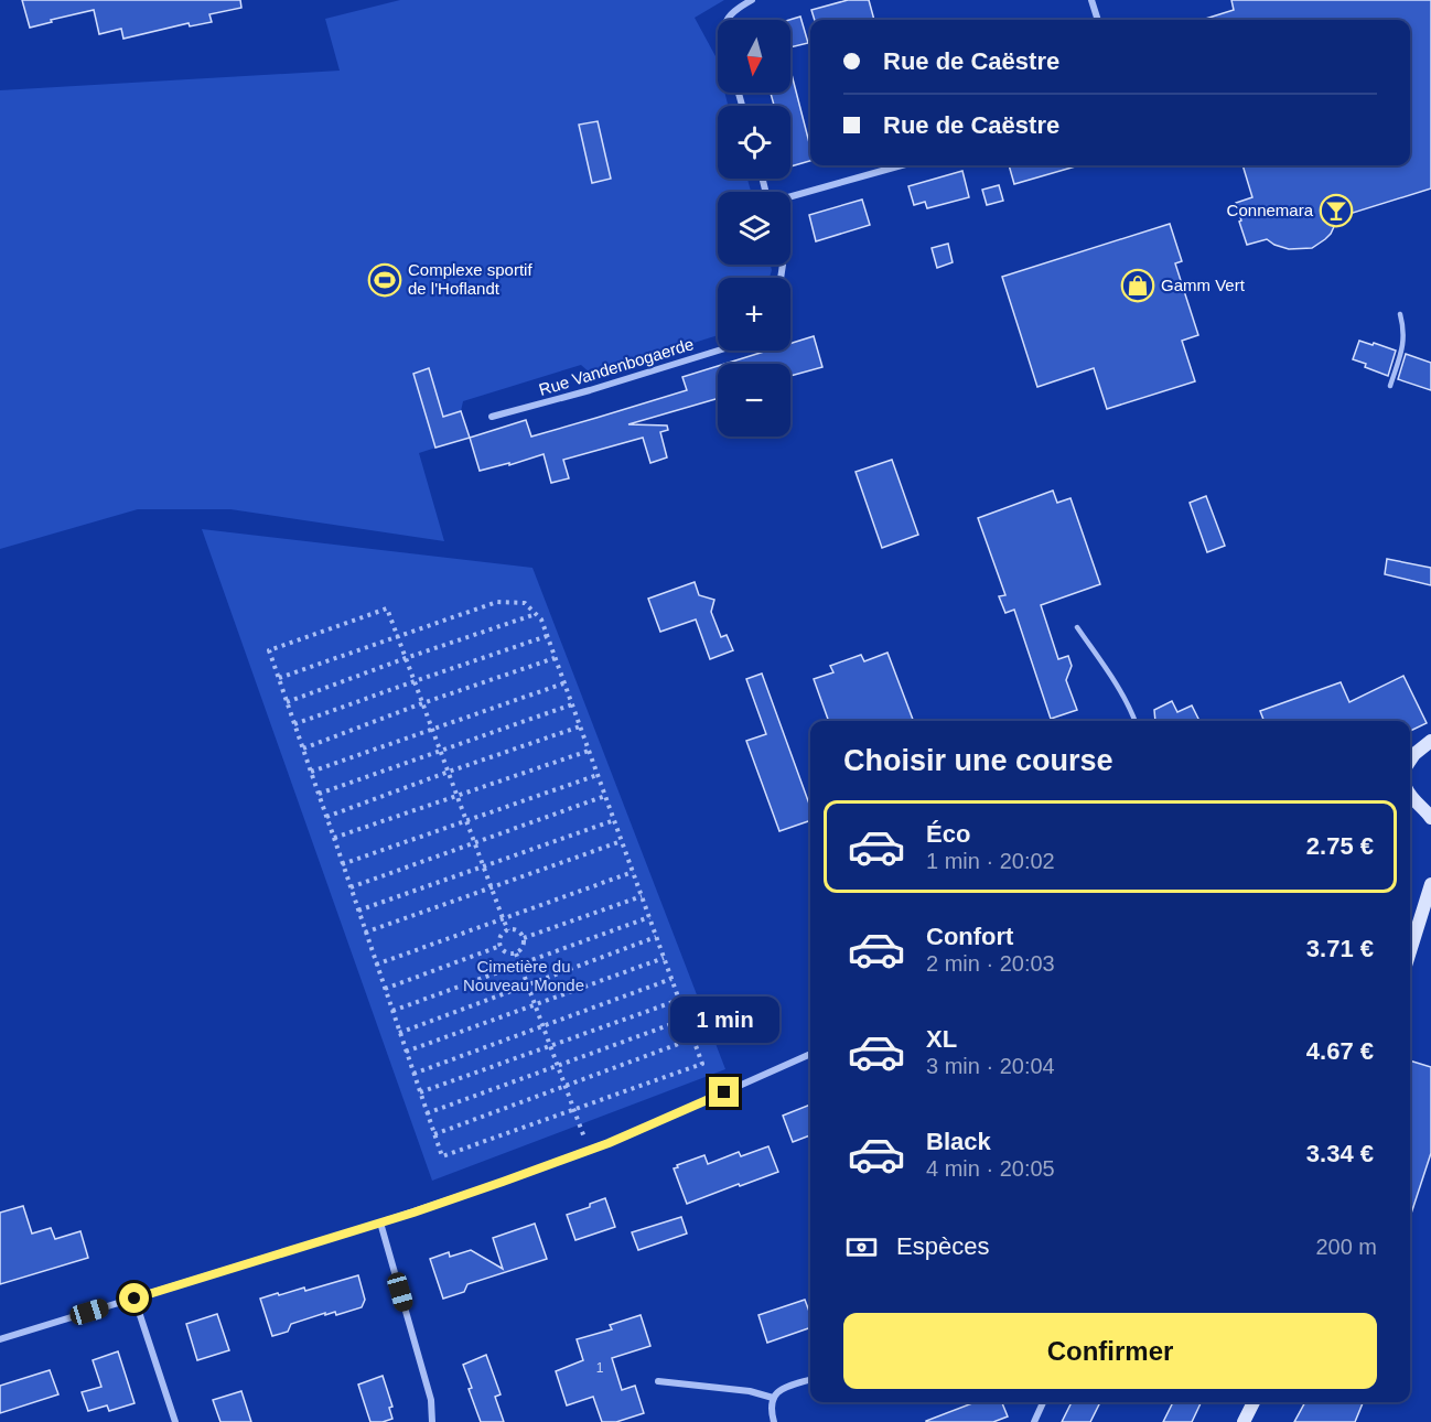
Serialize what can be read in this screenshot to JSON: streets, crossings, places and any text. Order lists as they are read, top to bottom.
{
  "streets": {
    "street": ["Rue Vandenbogaerde"]
  },
  "parks": ["Cimetière du Nouveau Monde"],
  "places": {
    "bar": ["Connemara"],
    "sports": ["Complexe sportif de l'Hoflandt"],
    "shop": ["Gamm Vert"]
  },
  "house_numbers": ["1"],
  "north": "bottom",
  "page": {
    "map_buttons": ["+", "−"],
    "banner": ["Rue de Caëstre", "Rue de Caëstre"],
    "heading": "Choisir une course",
    "list": [
      {
        "name": "Éco",
        "note": "1 min · 20:02",
        "value": "2.75 €"
      },
      {
        "name": "Confort",
        "note": "2 min · 20:03",
        "value": "3.71 €"
      },
      {
        "name": "XL",
        "note": "3 min · 20:04",
        "value": "4.67 €"
      },
      {
        "name": "Black",
        "note": "4 min · 20:05",
        "value": "3.34 €"
      }
    ],
    "bubble": "1 min",
    "pay": ["Espèces", "200 m"],
    "buttons": "Confirmer"
  }
}
